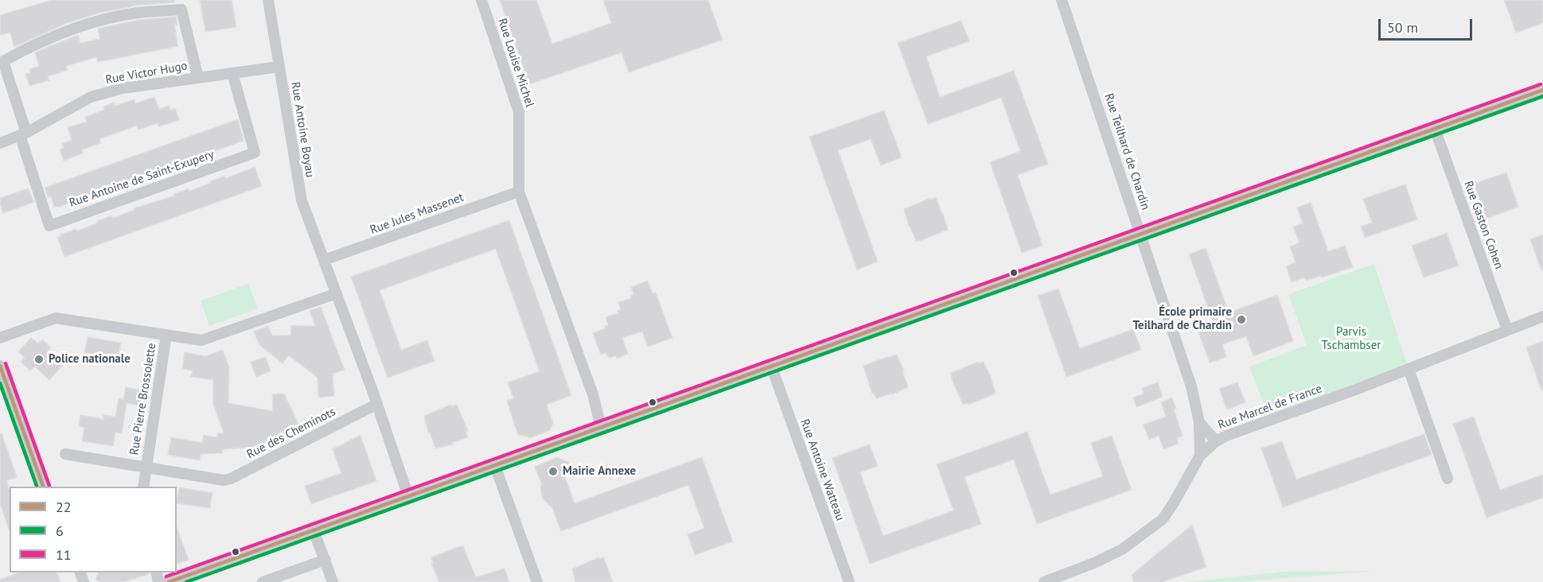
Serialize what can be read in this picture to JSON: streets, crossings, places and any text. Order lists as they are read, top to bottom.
{
  "streets": {
    "street": [
      "Rue Louise Michel",
      "Rue Victor Hugo",
      "Rue Antoine Boyau",
      "Rue Teilhard de Chardin",
      "Rue Antoine de Saint-Exupery",
      "Rue Jules Massenet",
      "Rue Gaston Cohen",
      "Rue Pierre Brossolette",
      "Rue Marcel de France",
      "Rue des Cheminots",
      "Rue Antoine Watteau"
    ]
  },
  "crossings": [
    ["Rue Louise Michel", "Rue Jules Massenet"],
    ["Rue Victor Hugo", "Rue Antoine Boyau"],
    ["Rue Victor Hugo", "Rue Antoine de Saint-Exupery"],
    ["Rue Antoine Boyau", "Rue Jules Massenet"],
    ["Rue Teilhard de Chardin", "Rue Marcel de France"],
    ["Rue Pierre Brossolette", "Rue des Cheminots"]
  ],
  "parks": ["Parvis Tschambser"],
  "places": ["École primaire Teilhard de Chardin", "Police nationale", "Mairie Annexe"],
  "lines": ["transit line 11", "transit line 22", "transit line 6"],
  "legend": ["22", "6", "11"],
  "scale_bar": "50 m"
}
